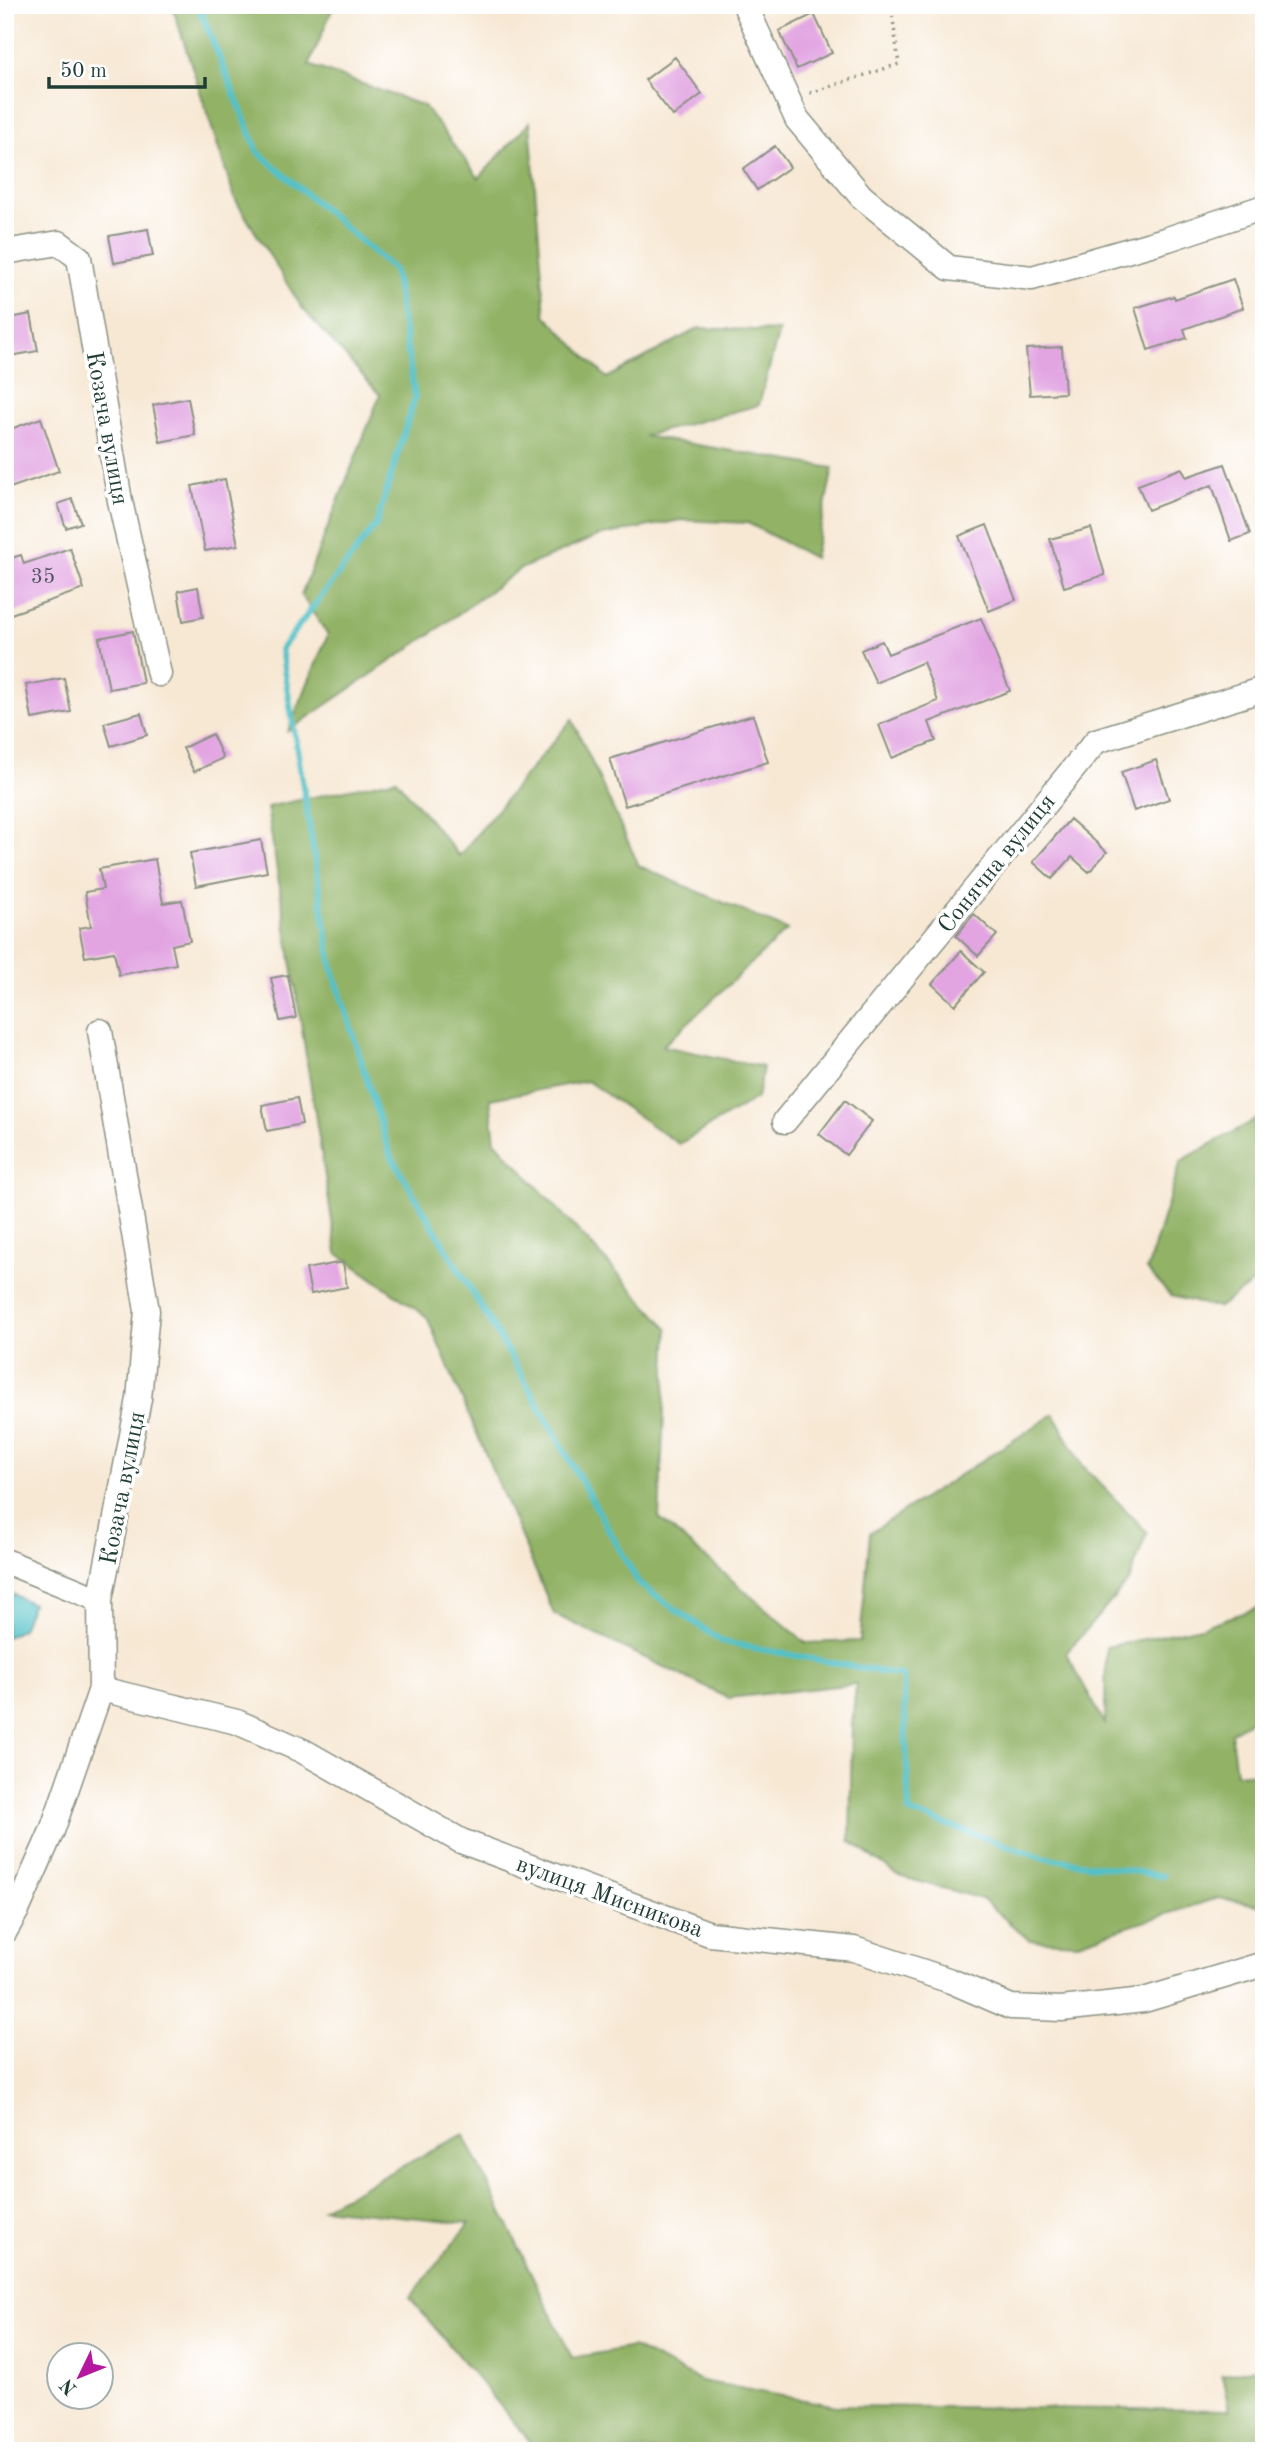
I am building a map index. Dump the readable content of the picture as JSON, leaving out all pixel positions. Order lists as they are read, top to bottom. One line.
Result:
{"streets":{"street":["Козача вулиця","Сонячна вулиця","вулиця Мисникова"]},"crossings":[["Козача вулиця","вулиця Мисникова"]],"house_numbers":["35"],"scale_bar":"50 m","north":"bottom left"}
